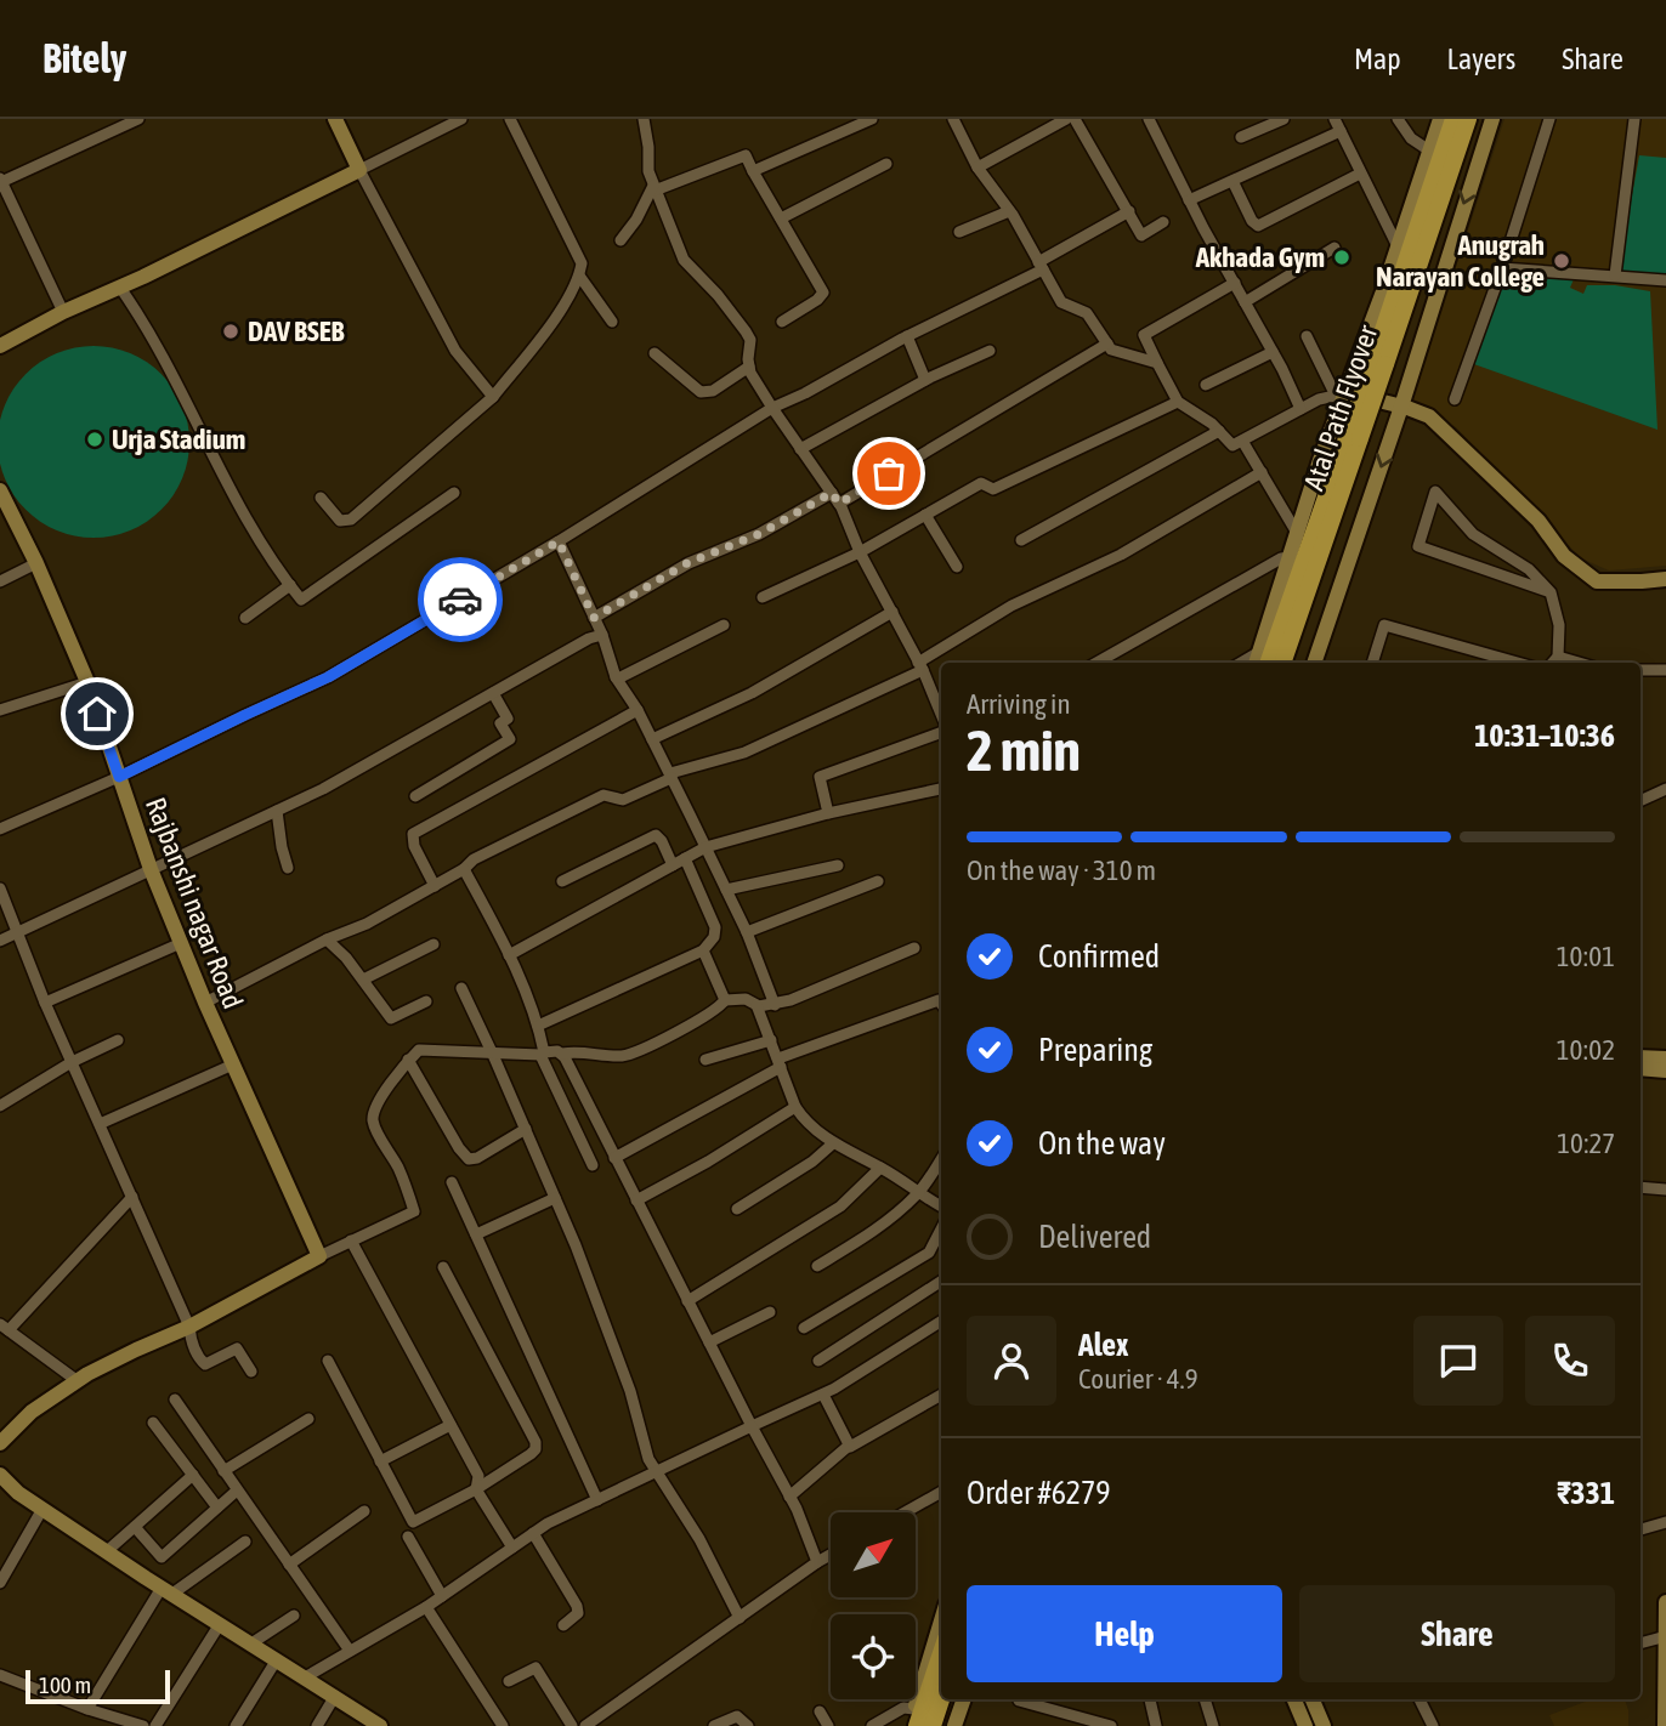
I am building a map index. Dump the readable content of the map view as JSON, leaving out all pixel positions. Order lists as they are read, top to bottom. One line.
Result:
{"streets":{"main road":["Atal Path Flyover"],"street":["Rajbanshi nagar Road"]},"places":["Akhada Gym","Anugrah Narayan College","DAV BSEB","Urja Stadium"],"scale_bar":"100 m","north":"top right","page":{"header":"Bitely","nav":["Map","Layers","Share"],"heading":["2 min","Arriving in","10:31–10:36"],"panel":["Alex","Courier · 4.9","Order #6279","₹331"],"bar":"On the way · 310 m","list":[["Confirmed","10:01"],["Preparing","10:02"],["On the way","10:27"],"Delivered"],"buttons":["Help","Share"],"scale":"100 m"}}
